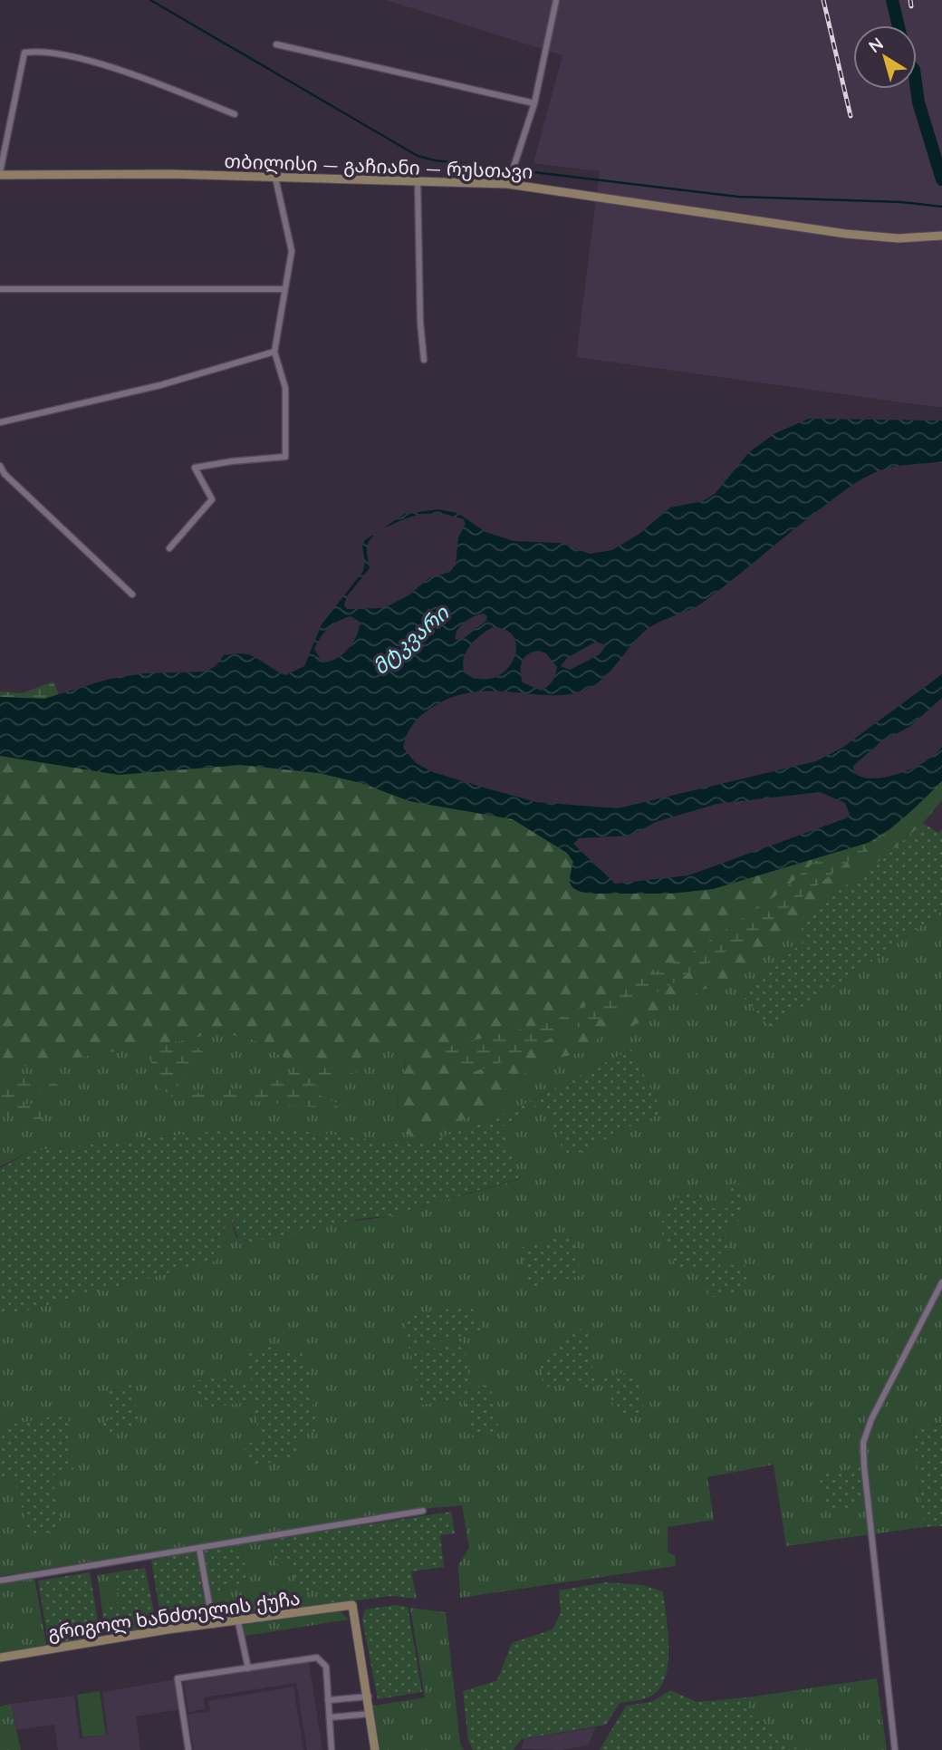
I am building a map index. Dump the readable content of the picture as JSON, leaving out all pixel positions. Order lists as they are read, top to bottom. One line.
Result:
{"streets":{"main road":["თბილისი — გაჩიანი — რუსთავი","გრიგოლ ხანძთელის ქუჩა"]},"water":["მტკვარი"],"north":"top left"}
